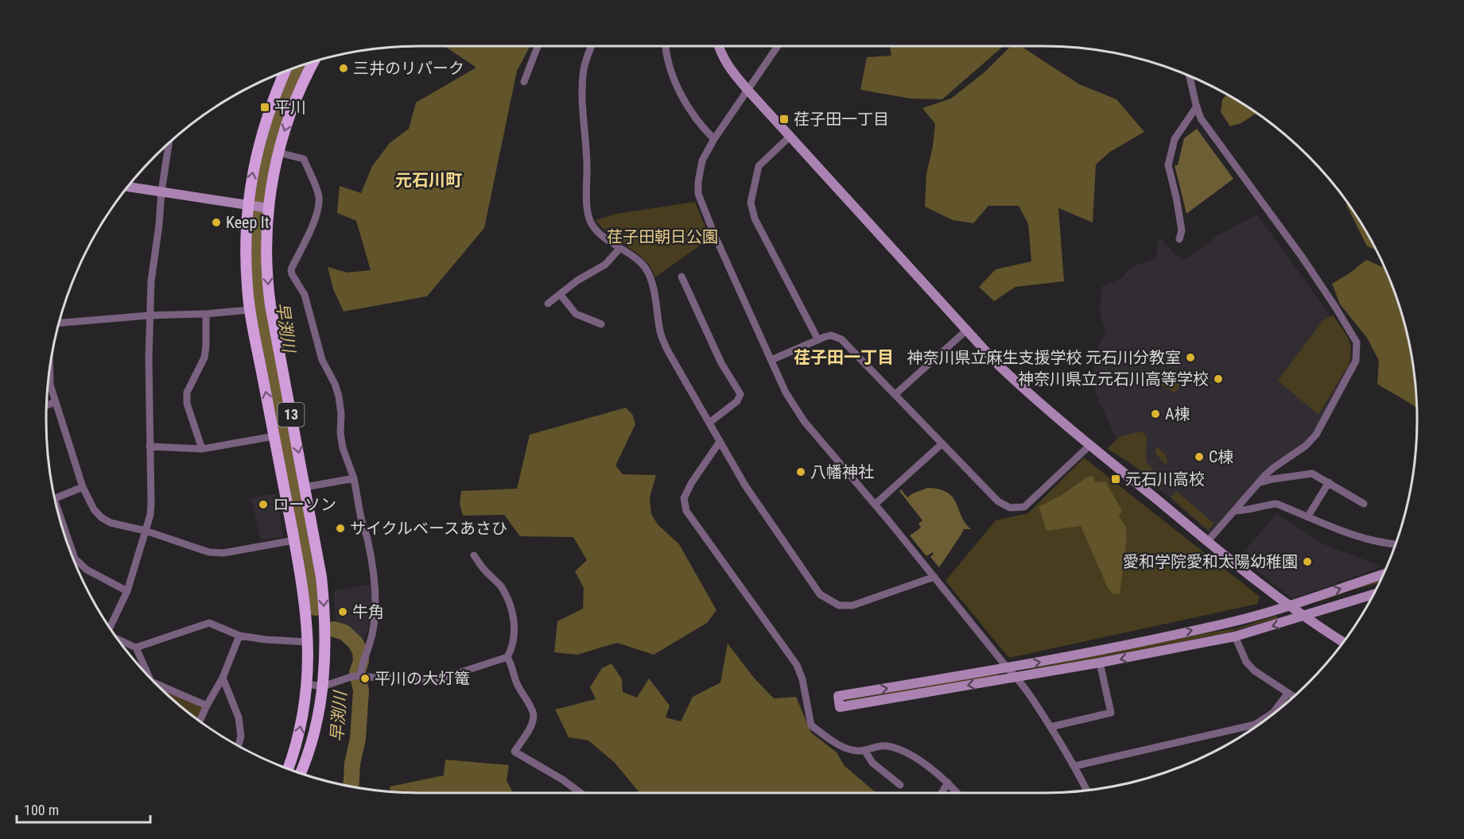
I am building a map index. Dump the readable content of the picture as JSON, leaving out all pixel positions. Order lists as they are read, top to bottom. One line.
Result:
{"streets":{"main road":["13"]},"districts":["元石川町","荏子田一丁目"],"water":["早渕川"],"parks":["荏子田朝日公園"],"places":{"other":["三井のリパーク","Keep It","神奈川県立麻生支援学校 元石川分教室","神奈川県立元石川高等学校","A棟","C棟","八幡神社","ローソン","サイクルベースあさひ","愛和学院愛和太陽幼稚園","牛角","平川の大灯篭"],"transit":["平川","荏子田一丁目","元石川高校"]},"scale_bar":"100 m"}
